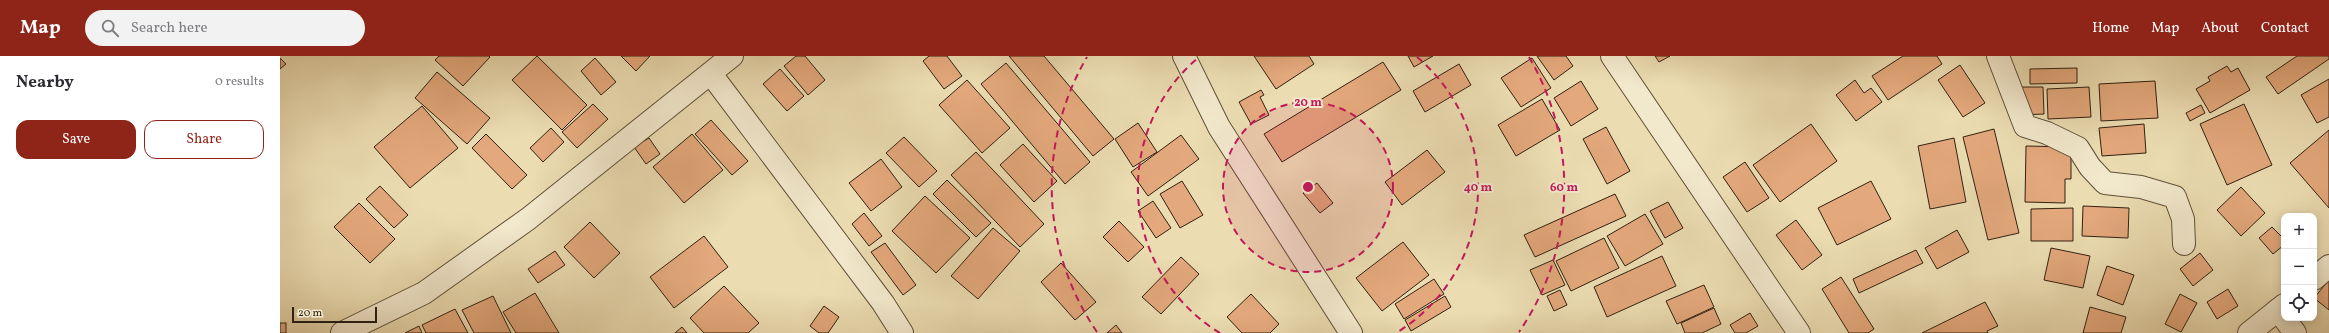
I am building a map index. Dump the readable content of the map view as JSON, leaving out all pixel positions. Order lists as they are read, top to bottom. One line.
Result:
{"scale_bar":"20 m","page":{"header":"Map","search":"Search here","nav":["Home","Map","About","Contact"],"heading":["Nearby","0 results"],"buttons":["Save","Share"],"map_buttons":["+","−"],"scale":"20 m"},"rings":["20 m","40 m","60 m"]}
